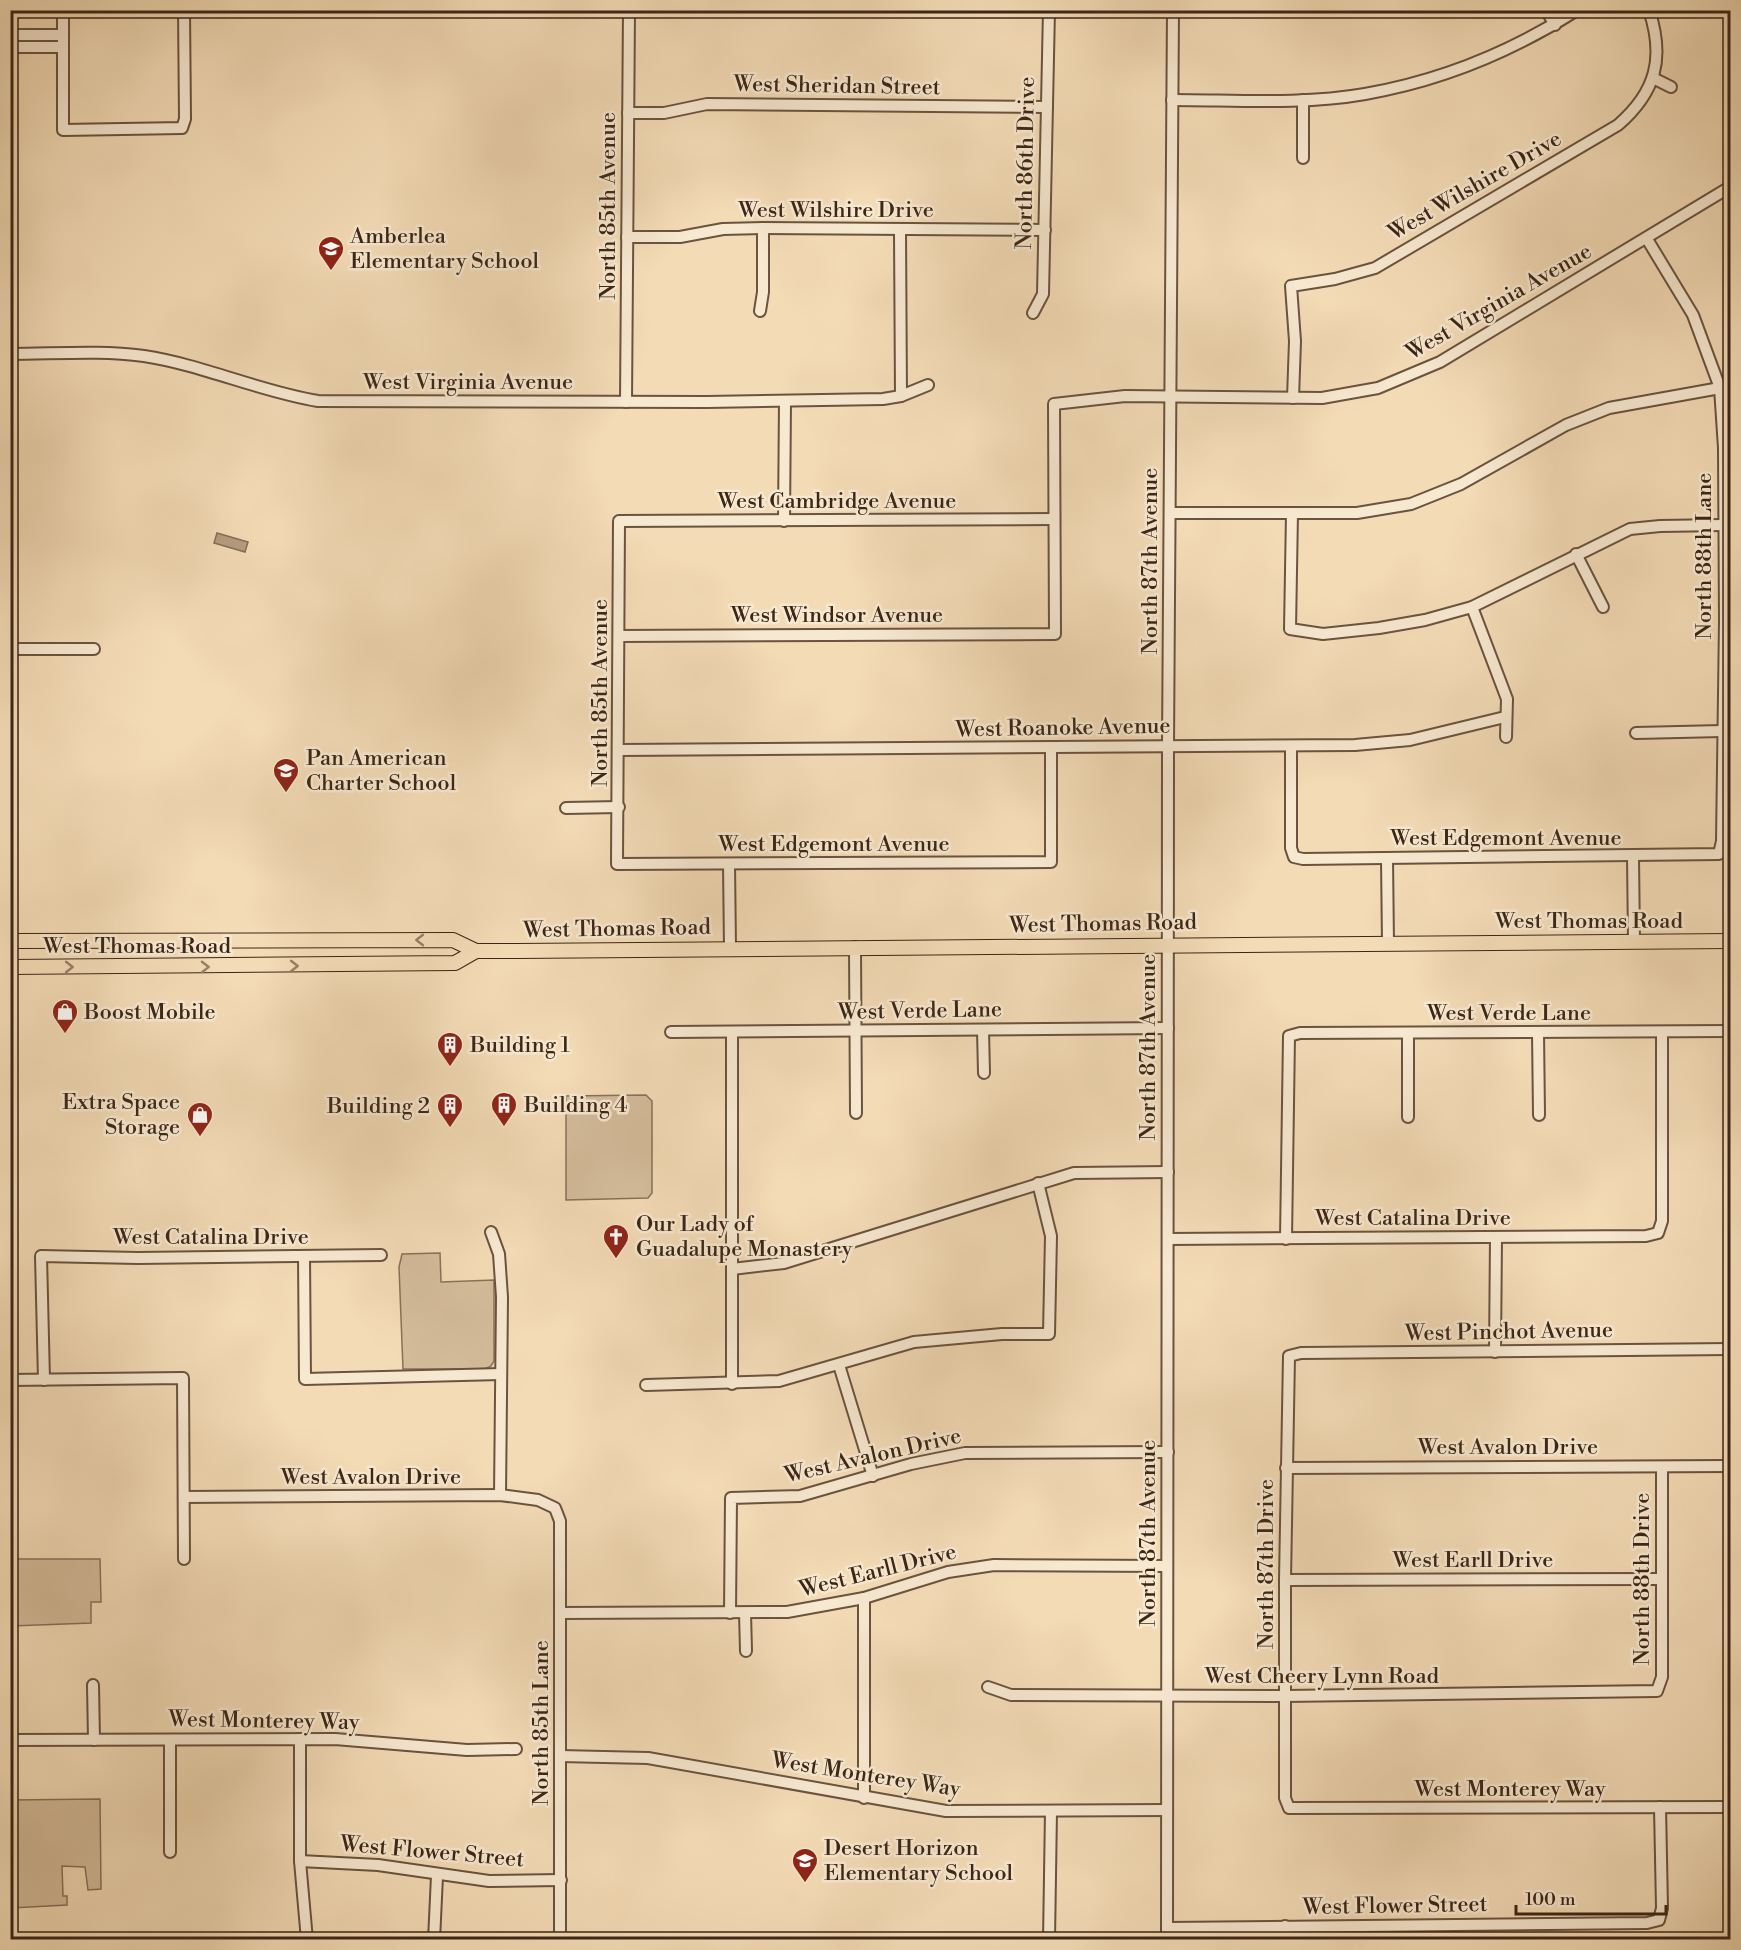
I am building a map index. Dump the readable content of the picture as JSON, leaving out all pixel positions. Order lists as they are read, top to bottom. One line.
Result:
{"streets":{"main road":["West Thomas Road"],"street":["West Sheridan Street","North 86th Drive","West Wilshire Drive","North 85th Avenue","West Virginia Avenue","West Cambridge Avenue","North 88th Lane","North 87th Avenue","West Windsor Avenue","West Roanoke Avenue","West Edgemont Avenue","West Verde Lane","West Catalina Drive","West Pinchot Avenue","West Avalon Drive","West Earll Drive","North 87th Drive","North 88th Drive","West Cheery Lynn Road","West Monterey Way","North 85th Lane","West Flower Street"]},"crossings":[["West Sheridan Street","North 86th Drive"],["West Sheridan Street","North 85th Avenue"],["North 86th Drive","West Wilshire Drive"],["West Wilshire Drive","North 85th Avenue"],["West Wilshire Drive","West Virginia Avenue"],["North 85th Avenue","West Virginia Avenue"],["North 85th Avenue","West Cambridge Avenue"],["North 85th Avenue","West Windsor Avenue"],["North 85th Avenue","West Roanoke Avenue"],["North 85th Avenue","West Edgemont Avenue"],["West Virginia Avenue","West Cambridge Avenue"],["West Virginia Avenue","North 88th Lane"],["West Virginia Avenue","North 87th Avenue"],["West Virginia Avenue","West Windsor Avenue"],["West Cambridge Avenue","West Windsor Avenue"],["North 88th Lane","West Edgemont Avenue"],["North 87th Avenue","West Roanoke Avenue"],["North 87th Avenue","West Thomas Road"],["North 87th Avenue","West Verde Lane"],["North 87th Avenue","West Catalina Drive"],["North 87th Avenue","West Avalon Drive"],["North 87th Avenue","West Earll Drive"],["North 87th Avenue","West Cheery Lynn Road"],["North 87th Avenue","West Monterey Way"],["North 87th Avenue","West Flower Street"],["West Roanoke Avenue","West Edgemont Avenue"],["West Verde Lane","West Catalina Drive"],["West Pinchot Avenue","North 87th Drive"],["West Avalon Drive","West Earll Drive"],["West Avalon Drive","North 87th Drive"],["West Avalon Drive","North 88th Drive"],["West Avalon Drive","North 85th Lane"],["West Earll Drive","North 87th Drive"],["West Earll Drive","North 88th Drive"],["West Earll Drive","North 85th Lane"],["North 87th Drive","West Cheery Lynn Road"],["North 87th Drive","West Monterey Way"],["North 88th Drive","West Cheery Lynn Road"],["West Monterey Way","North 85th Lane"],["West Monterey Way","West Flower Street"],["North 85th Lane","West Flower Street"]],"places":{"school or university":["Amberlea Elementary School","Pan American Charter School","Desert Horizon Elementary School"],"shop":["Boost Mobile","Extra Space Storage"],"building":["Building 1","Building 4","Building 2"],"church":["Our Lady of Guadalupe Monastery"]},"scale_bar":"100 m"}
